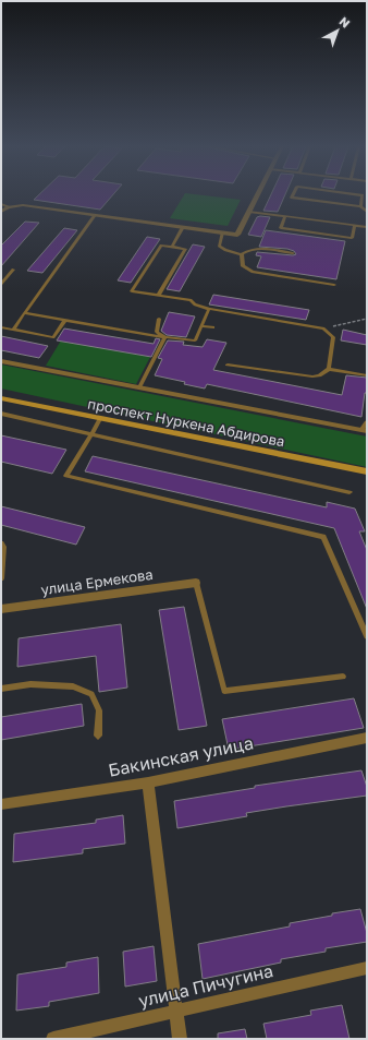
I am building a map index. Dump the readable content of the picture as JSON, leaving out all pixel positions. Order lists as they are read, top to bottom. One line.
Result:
{"streets":{"main road":["проспект Нуркена Абдирова"],"street":["улица Ермекова","Бакинская улица","улица Пичугина"]},"north":"top right"}
